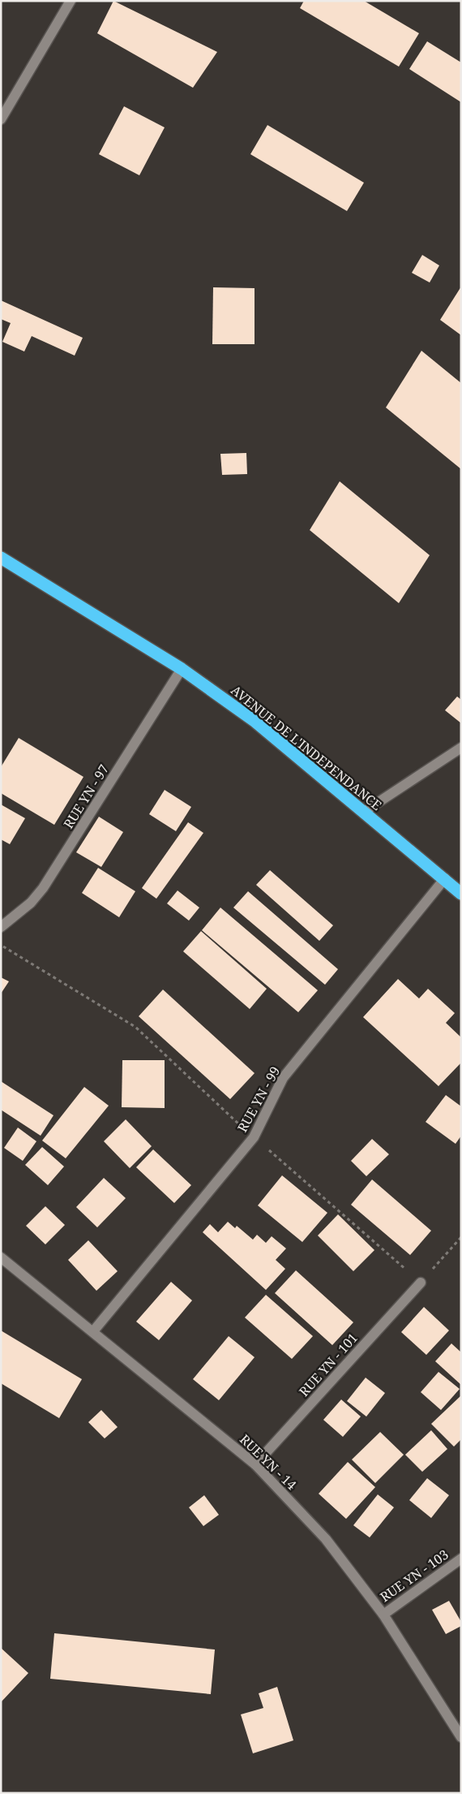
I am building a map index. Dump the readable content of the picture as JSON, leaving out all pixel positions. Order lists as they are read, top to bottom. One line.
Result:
{"streets":{"highway":["AVENUE DE L'INDEPENDANCE"],"street":["RUE YN - 97","RUE YN - 99","RUE YN - 101","RUE YN - 14","RUE YN - 103"]},"crossings":[["AVENUE DE L'INDEPENDANCE","RUE YN - 97"],["AVENUE DE L'INDEPENDANCE","RUE YN - 99"],["RUE YN - 99","RUE YN - 14"],["RUE YN - 101","RUE YN - 14"],["RUE YN - 14","RUE YN - 103"]]}
